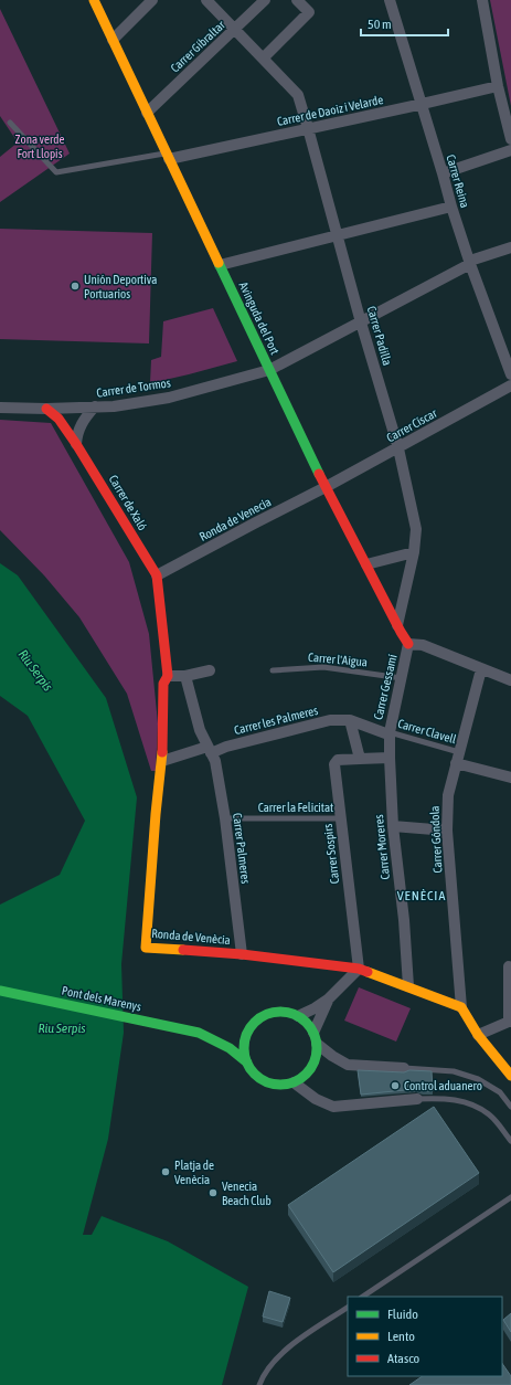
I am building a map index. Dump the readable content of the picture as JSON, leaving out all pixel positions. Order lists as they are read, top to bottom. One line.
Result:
{"streets":{"main road":["Avinguda del Port","Carrer de Xaló","Ronda de Venècia","Pont dels Marenys"],"street":["Carrer Gibraltar","Carrer de Daoiz i Velarde","Carrer Reina","Carrer Padilla","Carrer de Tormos","Carrer Císcar","Ronda de Venecia","Carrer Gessamí","Carrer les Palmeres","Carrer Góndola","Carrer Moreres","Carrer Palmeres","Carrer Sospirs"],"lane":["Carrer l'Aigua","Carrer Clavell","Carrer la Felicitat"]},"crossings":[["Carrer Gibraltar","Avinguda del Port"],["Carrer Gibraltar","Carrer Padilla"],["Carrer de Daoiz i Velarde","Carrer Reina"],["Carrer de Daoiz i Velarde","Avinguda del Port"],["Carrer de Daoiz i Velarde","Carrer Padilla"],["Carrer Reina","Carrer de Tormos"],["Avinguda del Port","Carrer Padilla"],["Avinguda del Port","Carrer de Tormos"],["Avinguda del Port","Carrer Císcar"],["Avinguda del Port","Ronda de Venecia"],["Avinguda del Port","Carrer Gessamí"],["Carrer Padilla","Carrer de Tormos"],["Carrer Padilla","Carrer Císcar"],["Carrer de Tormos","Carrer de Xaló"],["Carrer Císcar","Ronda de Venecia"],["Carrer de Xaló","Ronda de Venecia"],["Carrer de Xaló","Ronda de Venècia"],["Ronda de Venecia","Ronda de Venècia"],["Carrer l'Aigua","Carrer Gessamí"],["Carrer Gessamí","Carrer Clavell"],["Carrer Gessamí","Carrer Moreres"],["Carrer les Palmeres","Carrer Palmeres"],["Carrer les Palmeres","Ronda de Venècia"],["Carrer Clavell","Carrer Góndola"],["Carrer la Felicitat","Carrer Palmeres"],["Carrer la Felicitat","Carrer Sospirs"],["Carrer Góndola","Ronda de Venècia"],["Carrer Moreres","Ronda de Venècia"],["Carrer Palmeres","Ronda de Venècia"],["Carrer Sospirs","Ronda de Venècia"]],"districts":["VENÈCIA"],"water":["Riu Serpis"],"parks":["Zona verde Fort Llopis"],"places":["Unión Deportiva Portuarios","Control aduanero","Platja de Venècia","Venecia Beach Club"],"legend":["Fluido","Lento","Atasco"],"scale_bar":"50 m"}
